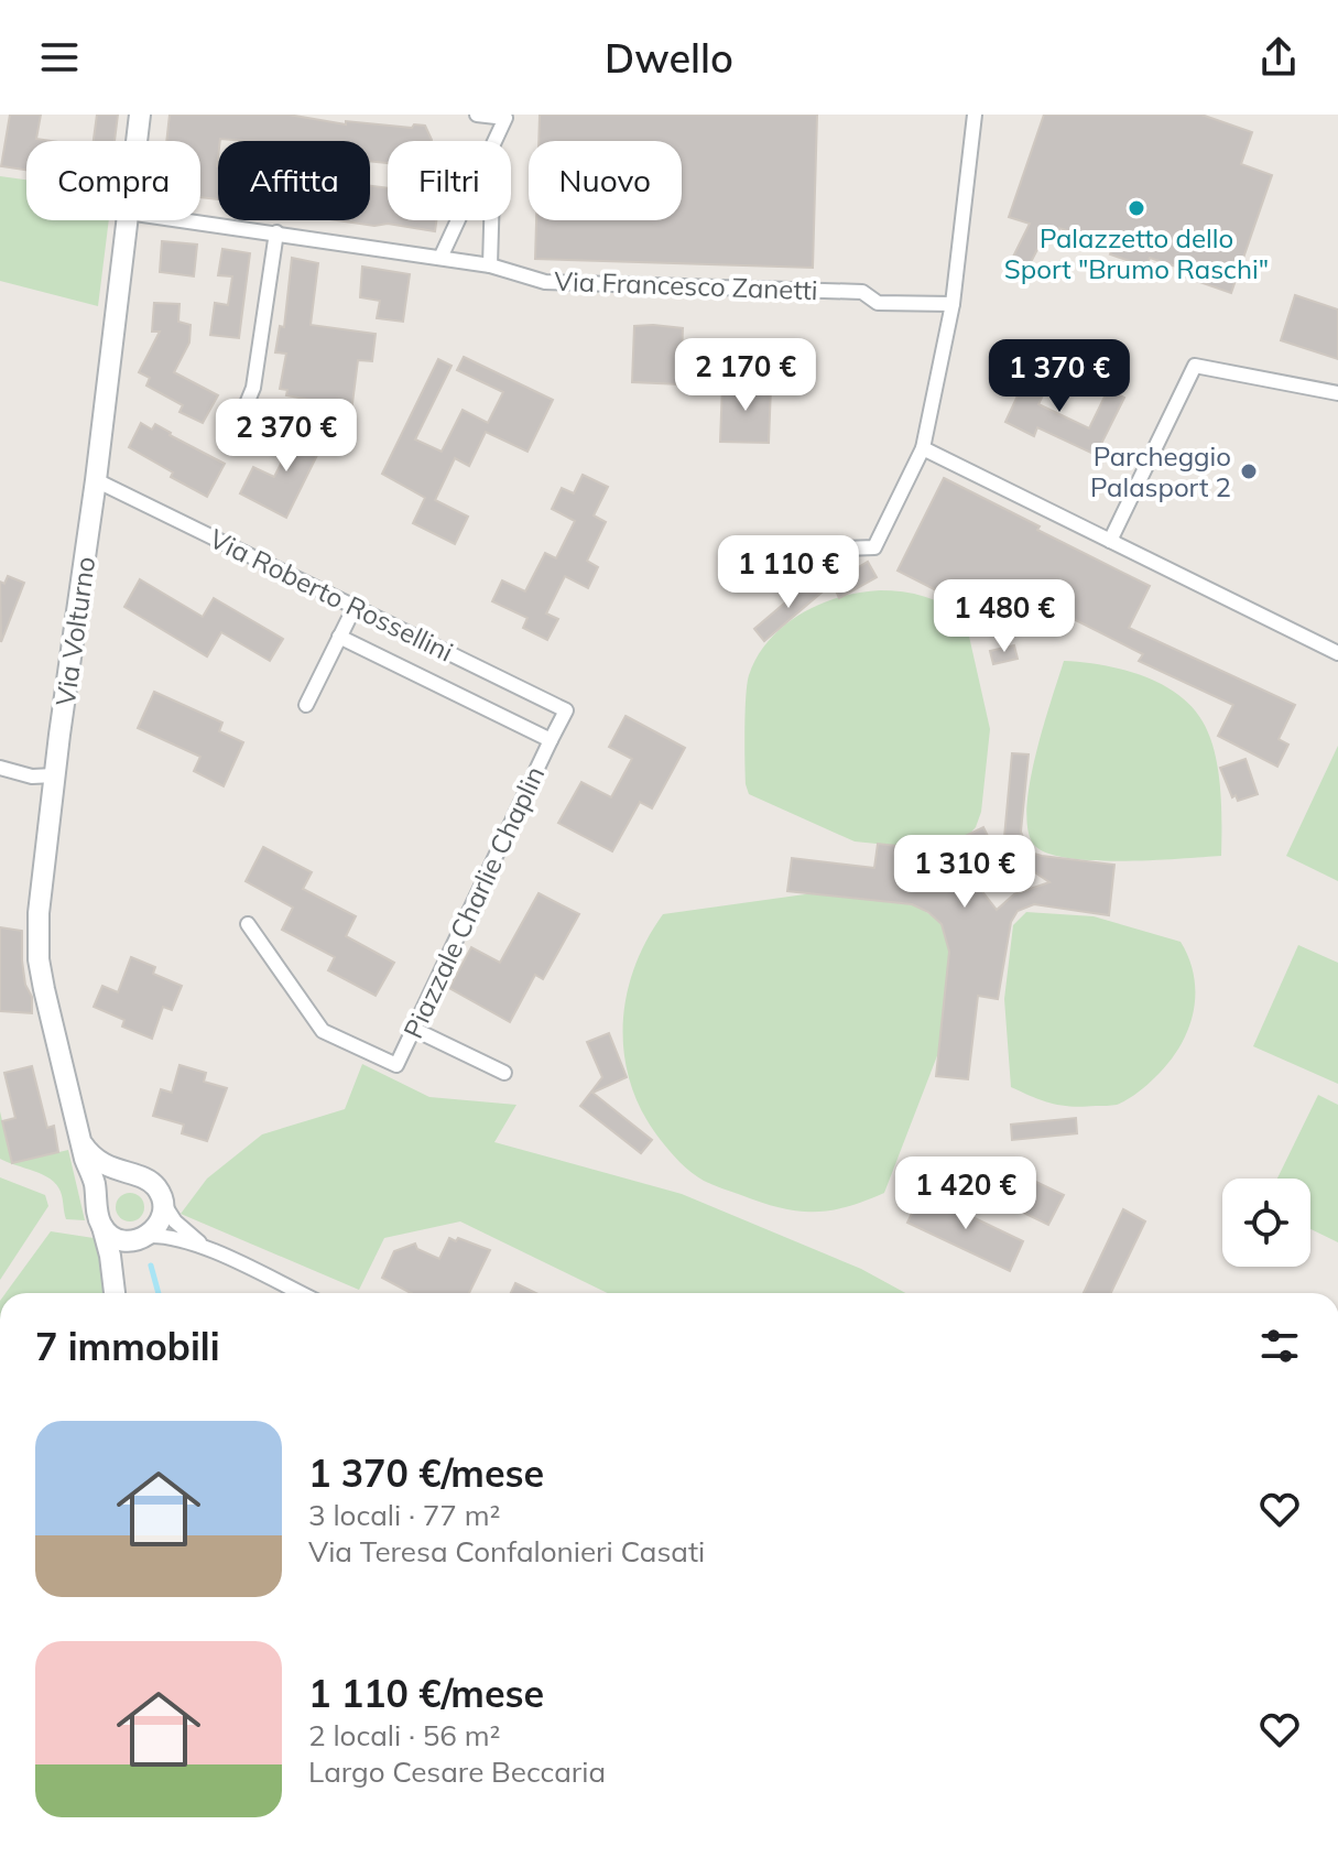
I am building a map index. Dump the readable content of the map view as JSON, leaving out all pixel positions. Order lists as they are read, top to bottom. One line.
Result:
{"streets":{"street":["Via Francesco Zanetti","Via Roberto Rossellini","Via Volturno","Piazzale Charlie Chaplin"]},"crossings":[["Via Roberto Rossellini","Via Volturno"],["Via Roberto Rossellini","Piazzale Charlie Chaplin"]],"places":["Palazzetto dello Sport \"Brumo Raschi\"","Parcheggio Palasport 2"],"page":{"header":"Dwello","chip":["Compra","Affitta","Filtri","Nuovo"],"price":["2 170 €","1 370 €","2 370 €","1 110 €","1 480 €","1 310 €","1 420 €"],"heading":"7 immobili","list":[{"name":"1 370 €/mese","note":"3 locali · 77 m² · Via Teresa Confalonieri Casati"},{"name":"1 110 €/mese","note":"2 locali · 56 m² · Largo Cesare Beccaria"}]}}
